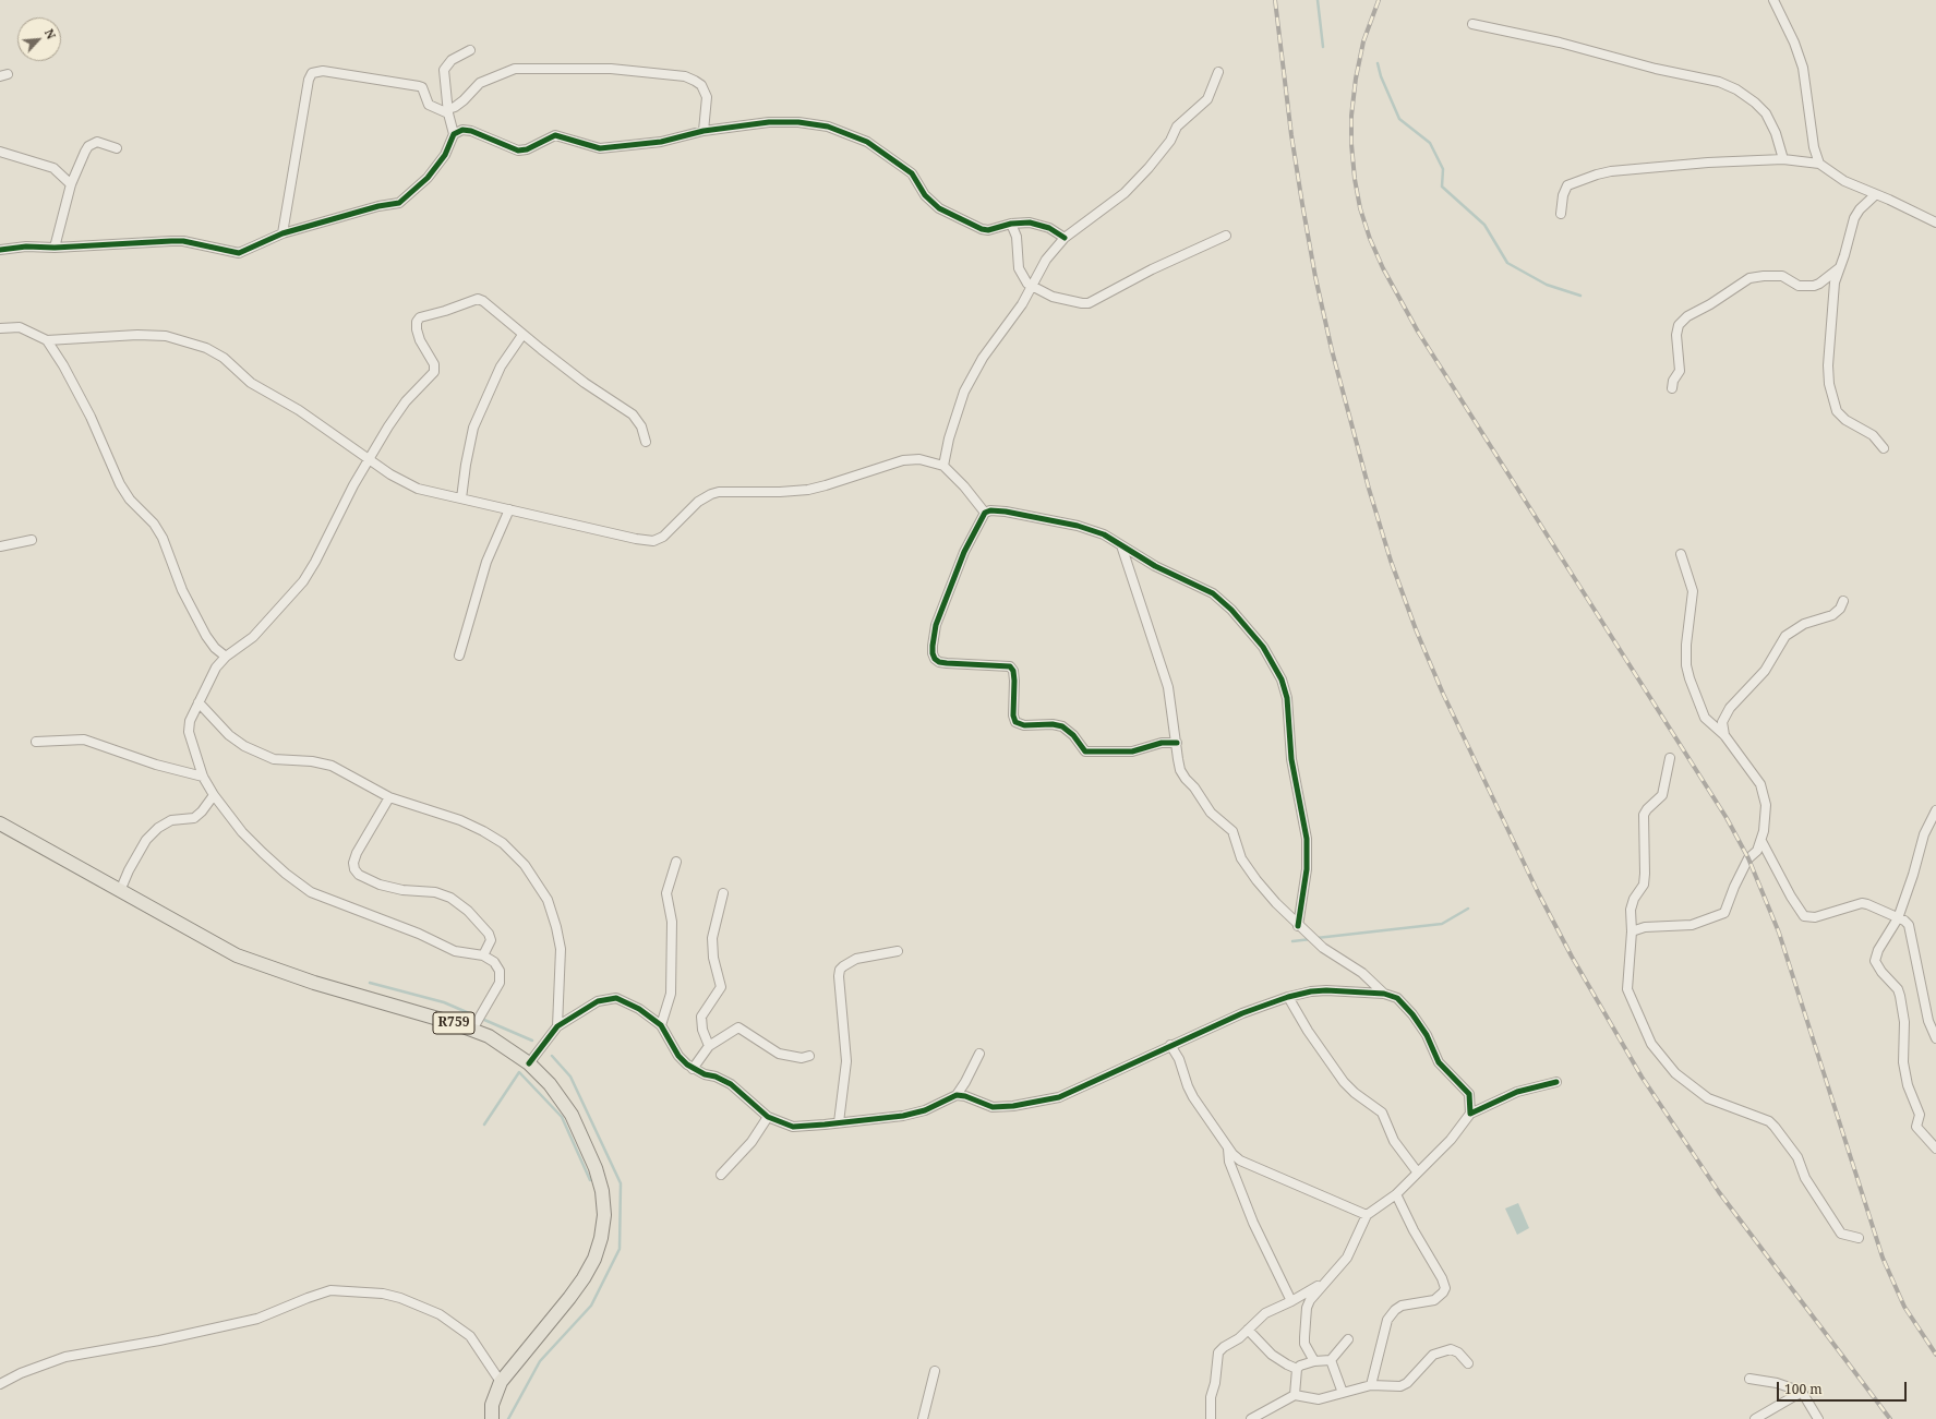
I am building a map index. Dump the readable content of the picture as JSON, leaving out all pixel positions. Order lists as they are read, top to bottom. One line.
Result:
{"streets":{"main road":["R759"]},"scale_bar":"100 m","north":"top right"}
